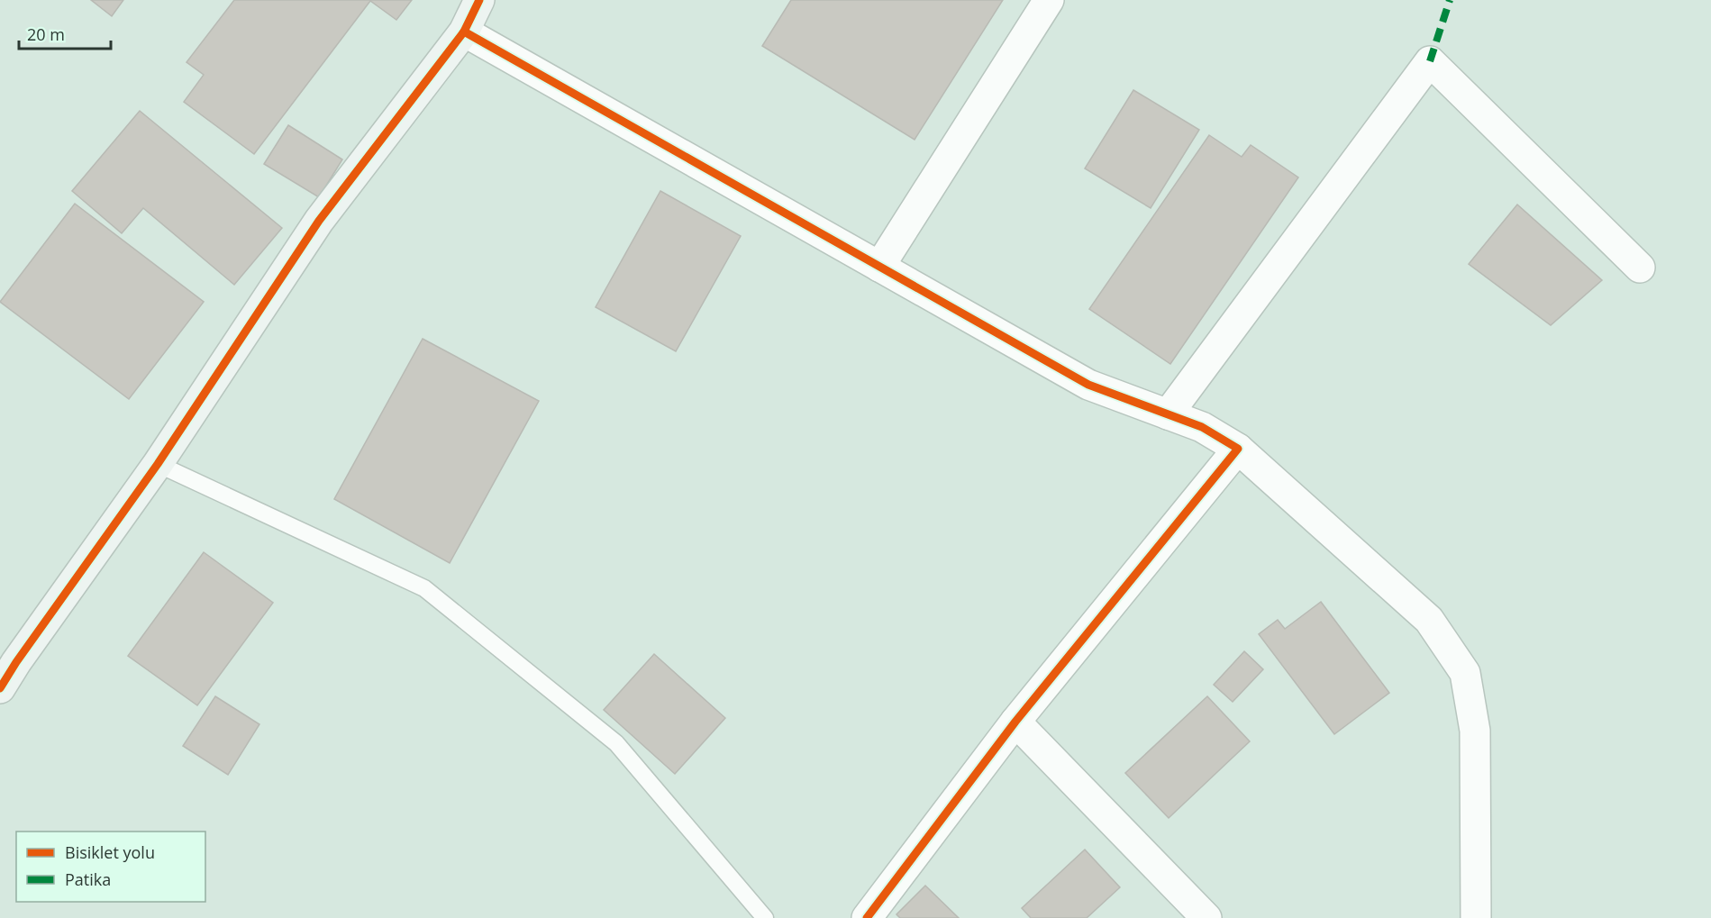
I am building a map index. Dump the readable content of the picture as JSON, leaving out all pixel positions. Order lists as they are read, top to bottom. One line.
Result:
{"legend":["Bisiklet yolu","Patika"],"scale_bar":"20 m"}
